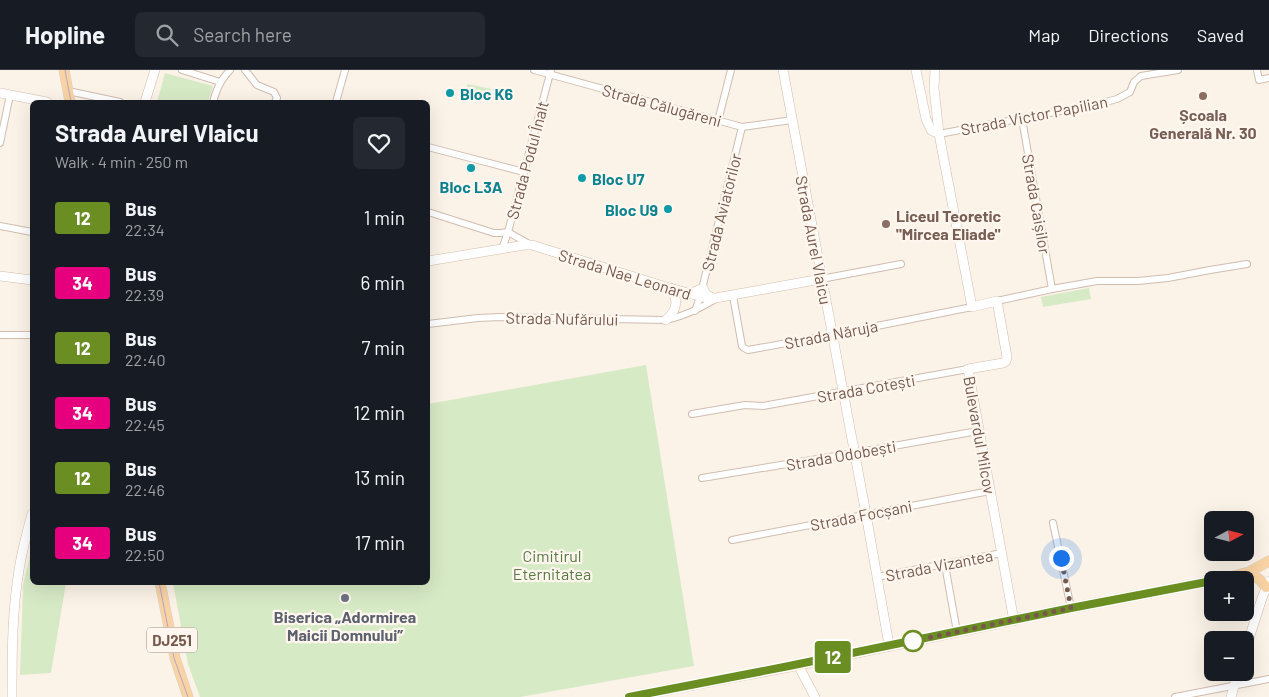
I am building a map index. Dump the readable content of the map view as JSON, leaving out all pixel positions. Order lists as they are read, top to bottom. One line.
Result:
{"streets":{"main road":["DJ251"],"street":["Strada Călugăreni","Strada Victor Papilian","Strada Podul Înalt","Strada Caișilor","Strada Aviatorilor","Strada Aurel Vlaicu","Strada Nae Leonard","Strada Nufărului","Strada Năruja","Strada Cotești","Bulevardul Milcov","Strada Odobești","Strada Focșani","Strada Vizantea"]},"crossings":[["Strada Călugăreni","Strada Podul Înalt"],["Strada Călugăreni","Strada Aviatorilor"],["Strada Călugăreni","Strada Aurel Vlaicu"],["Strada Victor Papilian","Strada Caișilor"],["Strada Podul Înalt","Strada Nae Leonard"],["Strada Aviatorilor","Strada Nae Leonard"],["Strada Aurel Vlaicu","Strada Nae Leonard"],["Strada Aurel Vlaicu","Strada Năruja"],["Strada Aurel Vlaicu","Strada Cotești"],["Strada Aurel Vlaicu","Strada Odobești"],["Strada Aurel Vlaicu","Strada Focșani"],["Strada Aurel Vlaicu","Strada Vizantea"],["Strada Nae Leonard","Strada Nufărului"],["Strada Nae Leonard","Strada Năruja"],["Strada Cotești","Bulevardul Milcov"],["Bulevardul Milcov","Strada Odobești"],["Bulevardul Milcov","Strada Focșani"],["Bulevardul Milcov","Strada Vizantea"]],"parks":["Cimitirul Eternitatea"],"places":["Bloc K6","Școala Generală Nr. 30","Bloc L3A","Bloc U7","Bloc U9","Liceul Teoretic \"Mircea Eliade\"","Biserica „Adormirea Maicii Domnului”"],"lines":["bus line 12"],"north":"right","page":{"header":"Hopline","search":"Search here","nav":["Map","Directions","Saved"],"on_map":"12","heading":["Strada Aurel Vlaicu","Walk · 4 min · 250 m"],"list":[{"mark":"12","name":"Bus","note":"22:34","value":"1 min"},{"mark":"34","name":"Bus","note":"22:39","value":"6 min"},{"mark":"12","name":"Bus","note":"22:40","value":"7 min"},{"mark":"34","name":"Bus","note":"22:45","value":"12 min"},{"mark":"12","name":"Bus","note":"22:46","value":"13 min"},{"mark":"34","name":"Bus","note":"22:50","value":"17 min"}],"map_buttons":["+","−"]}}
